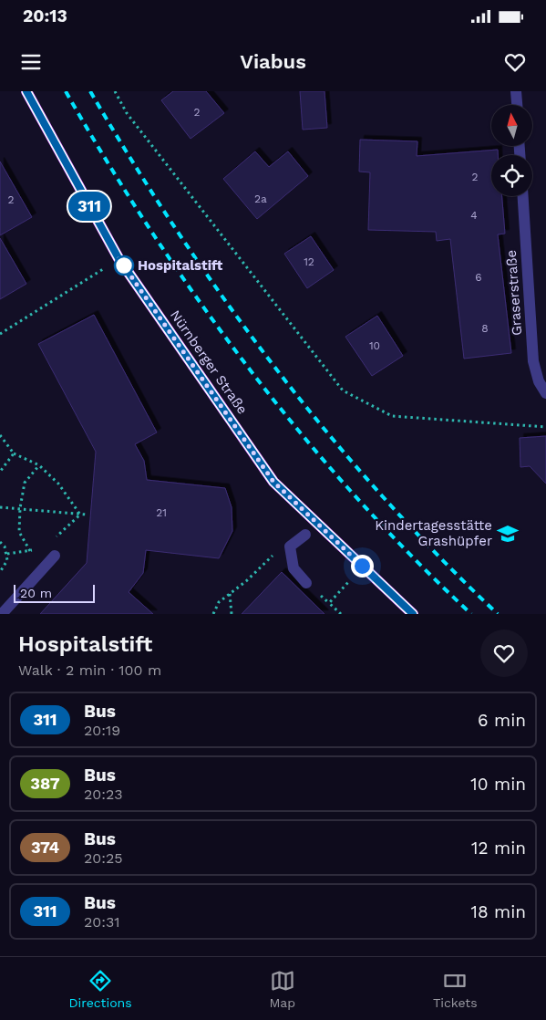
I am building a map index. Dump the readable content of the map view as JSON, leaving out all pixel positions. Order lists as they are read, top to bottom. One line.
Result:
{"streets":{"main road":["Nürnberger Straße"],"street":["Graserstraße"]},"places":{"other":["Hospitalstift"],"school or university":["Kindertagesstätte Grashüpfer"]},"lines":["bus line 311"],"house_numbers":["2","2","2a","2","4","12","6","8","10","21"],"scale_bar":"20 m","north":"top","page":{"status":"20:13","header":"Viabus","on_map":"311","scale":"20 m","heading":["Hospitalstift","Walk · 2 min · 100 m"],"list":[{"mark":"311","name":"Bus","note":"20:19","value":"6 min"},{"mark":"387","name":"Bus","note":"20:23","value":"10 min"},{"mark":"374","name":"Bus","note":"20:25","value":"12 min"},{"mark":"311","name":"Bus","note":"20:31","value":"18 min"}],"tabs":["Directions","Map","Tickets"]}}
